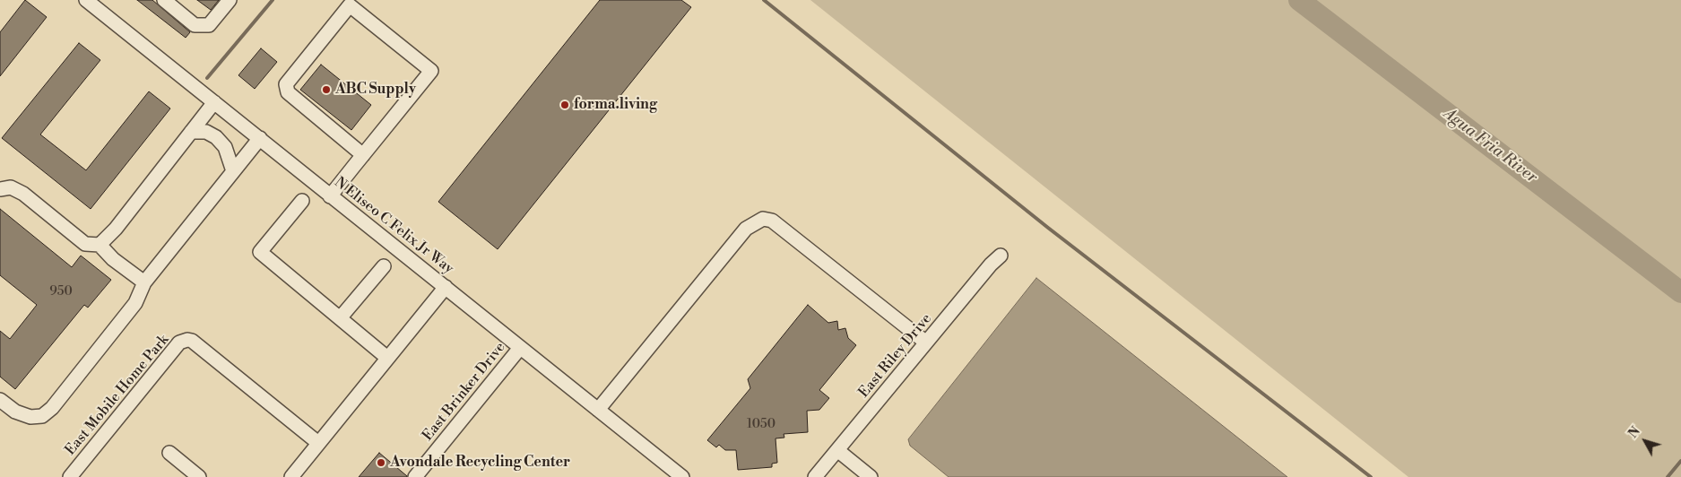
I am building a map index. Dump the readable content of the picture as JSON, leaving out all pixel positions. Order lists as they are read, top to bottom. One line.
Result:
{"streets":{"street":["N Eliseo C Felix Jr Way","East Riley Drive","East Brinker Drive","East Mobile Home Park"]},"crossings":[["N Eliseo C Felix Jr Way","East Brinker Drive"]],"water":["Agua Fria River"],"places":["ABC Supply","forma.living","Avondale Recycling Center"],"house_numbers":["950","1050"],"north":"top left"}
